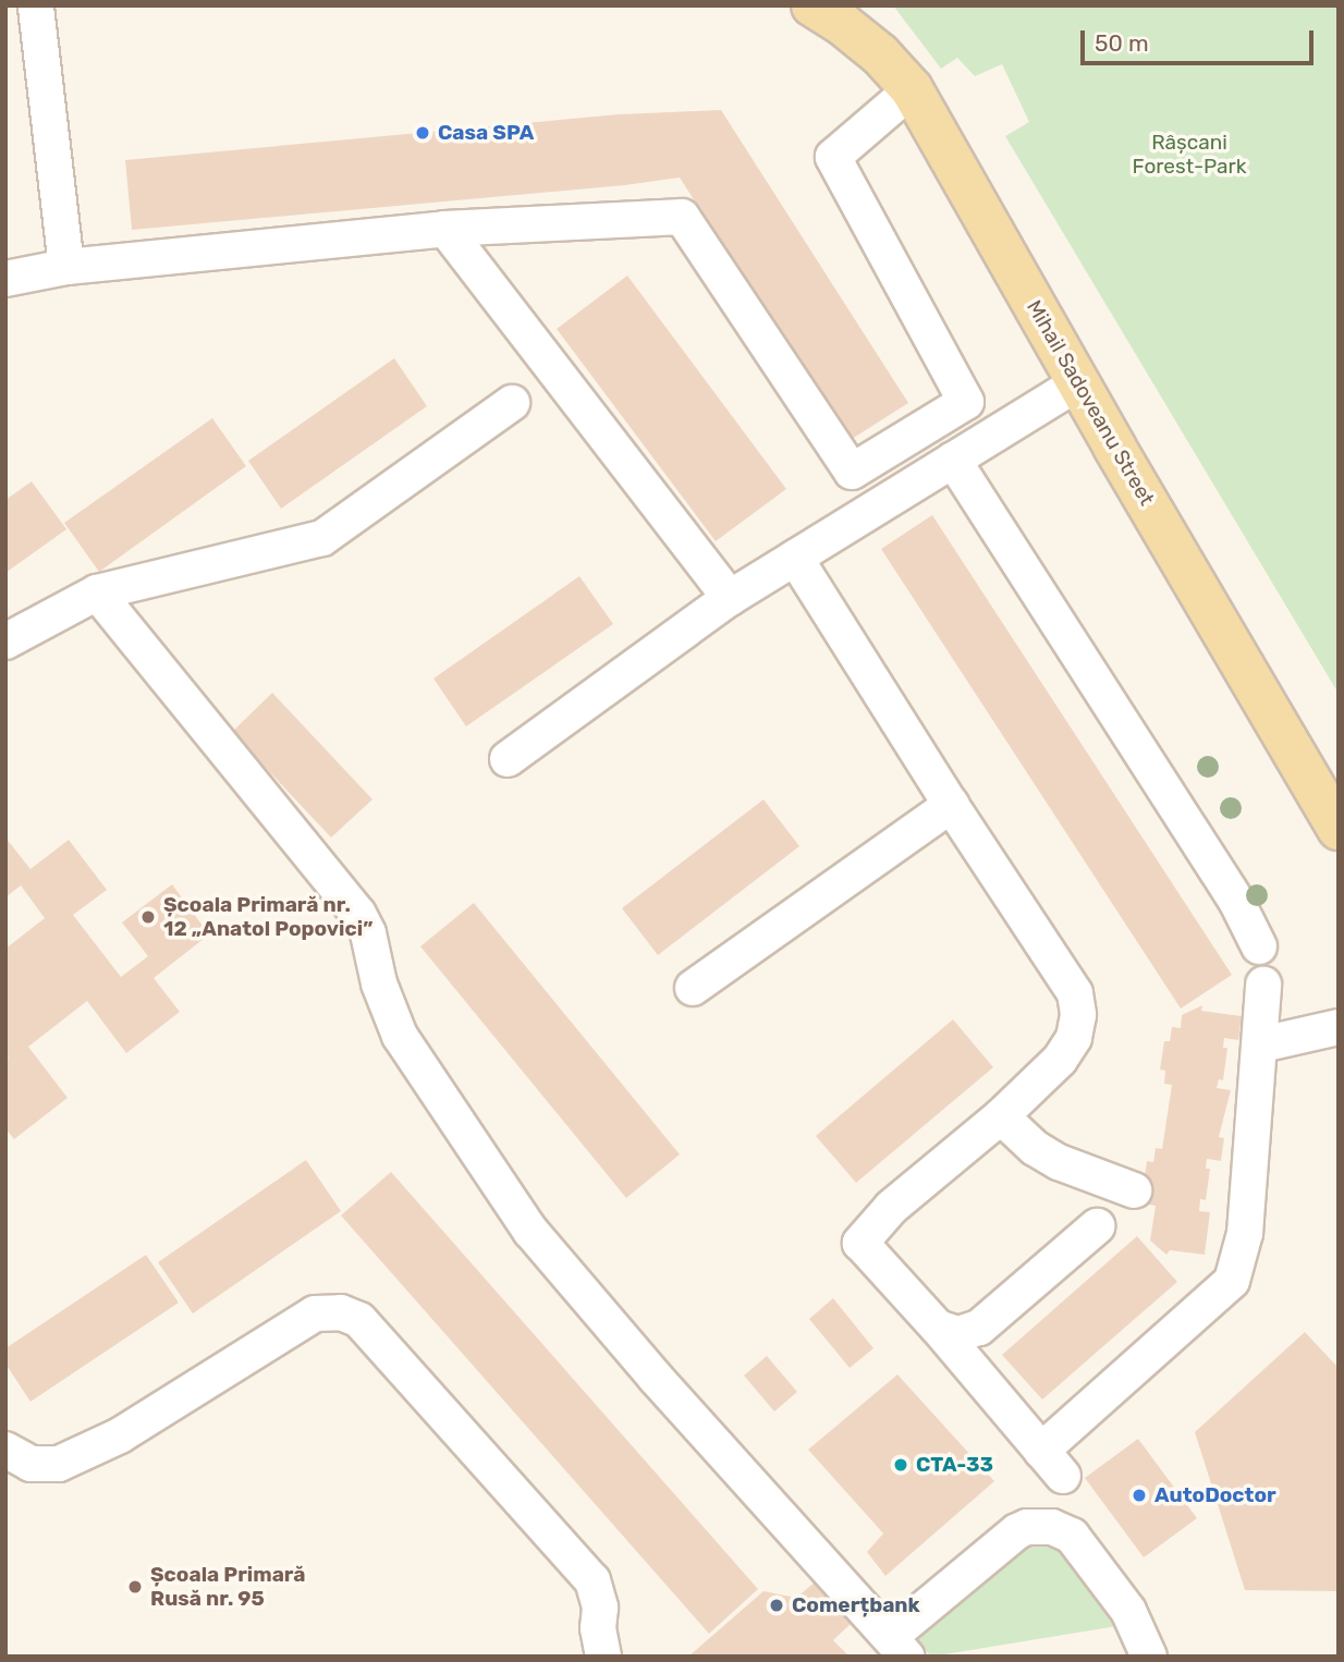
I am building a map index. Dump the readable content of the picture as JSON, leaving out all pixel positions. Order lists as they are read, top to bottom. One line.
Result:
{"streets":{"main road":["Mihail Sadoveanu Street"]},"parks":["Râșcani Forest-Park"],"places":["Casa SPA","Școala Primară nr. 12 „Anatol Popovici”","CTA-33","AutoDoctor","Școala Primară Rusă nr. 95","Comerțbank"],"scale_bar":"50 m"}
